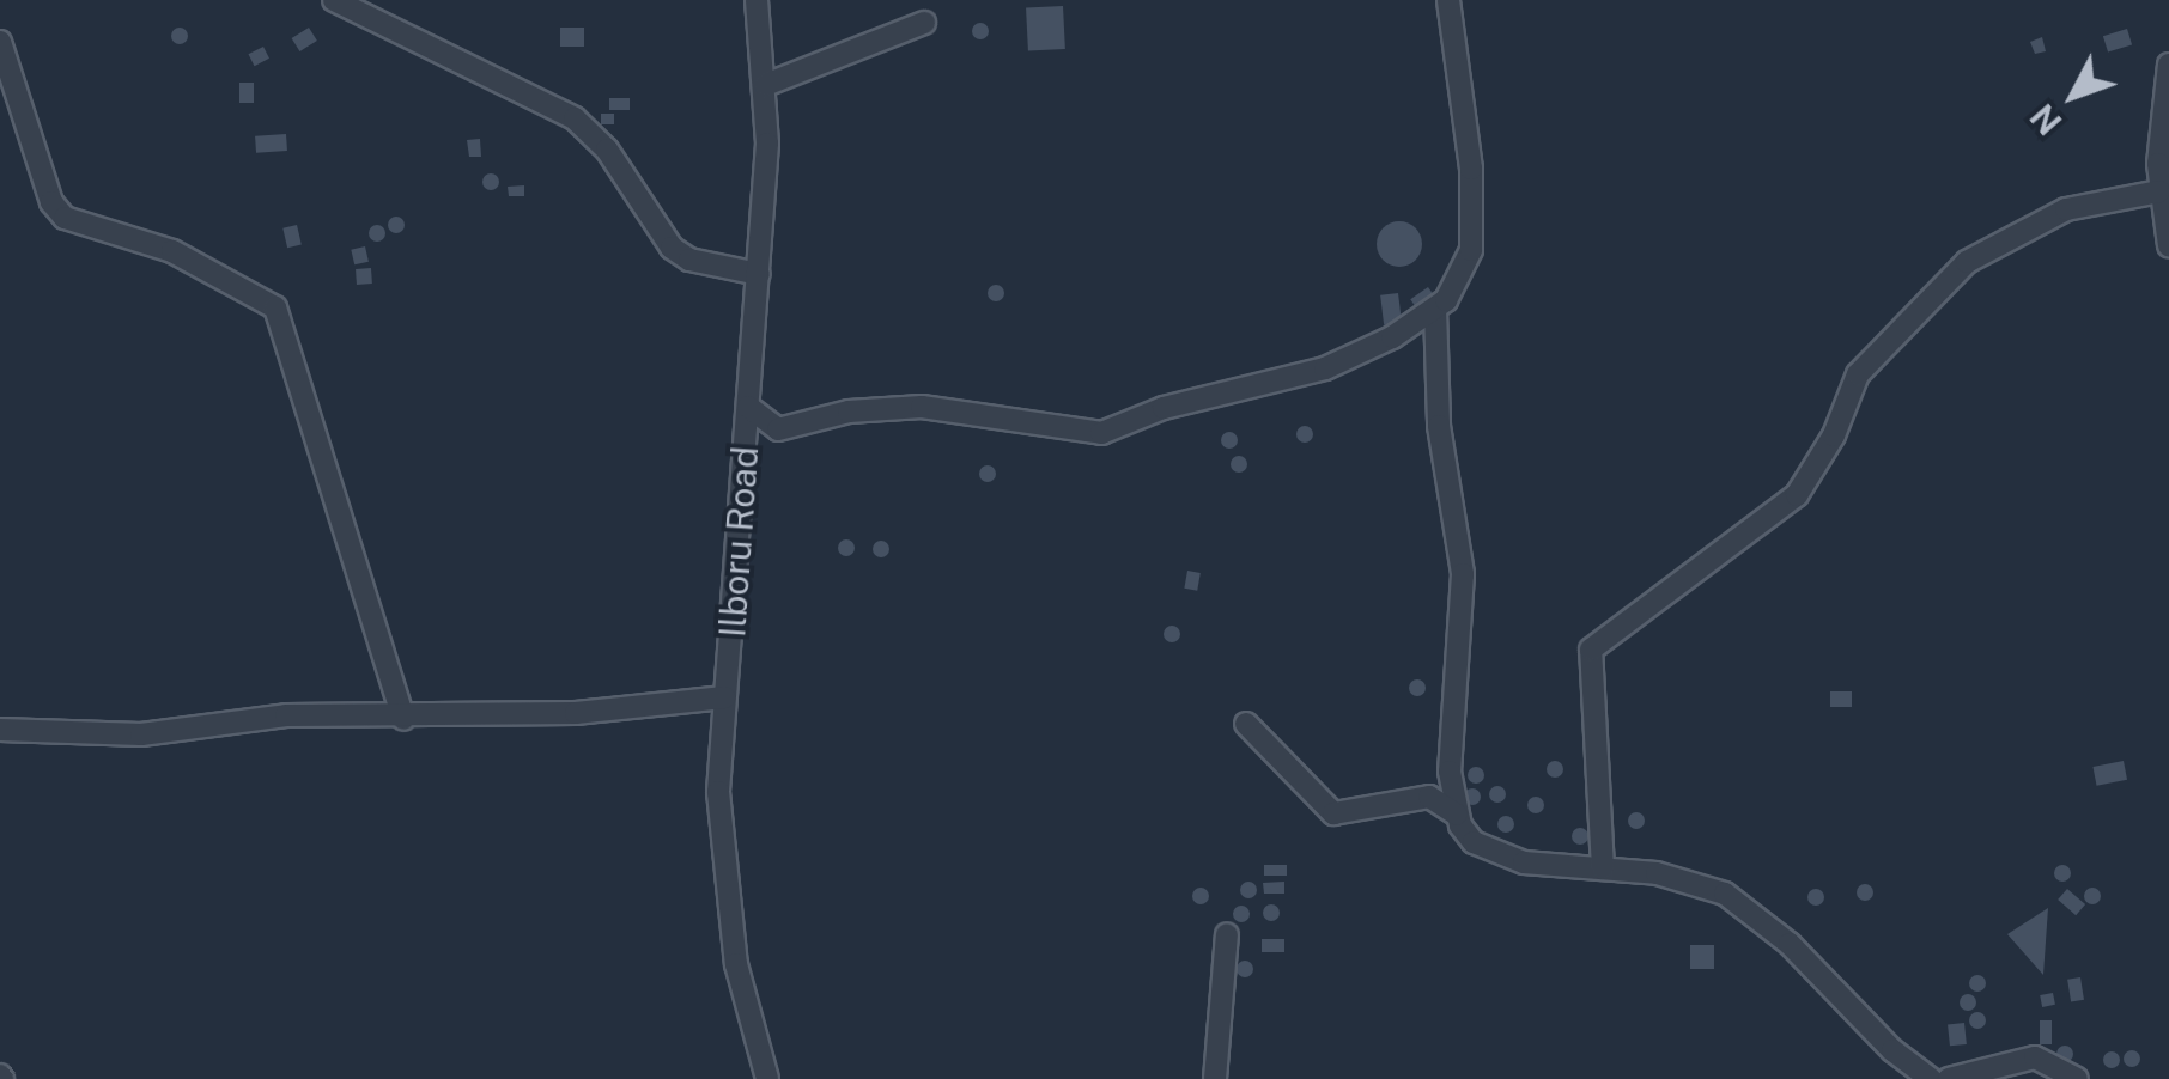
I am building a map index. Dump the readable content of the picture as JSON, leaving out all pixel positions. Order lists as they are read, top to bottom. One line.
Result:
{"streets":{"street":["Ilboru Road"]},"north":"bottom left"}
